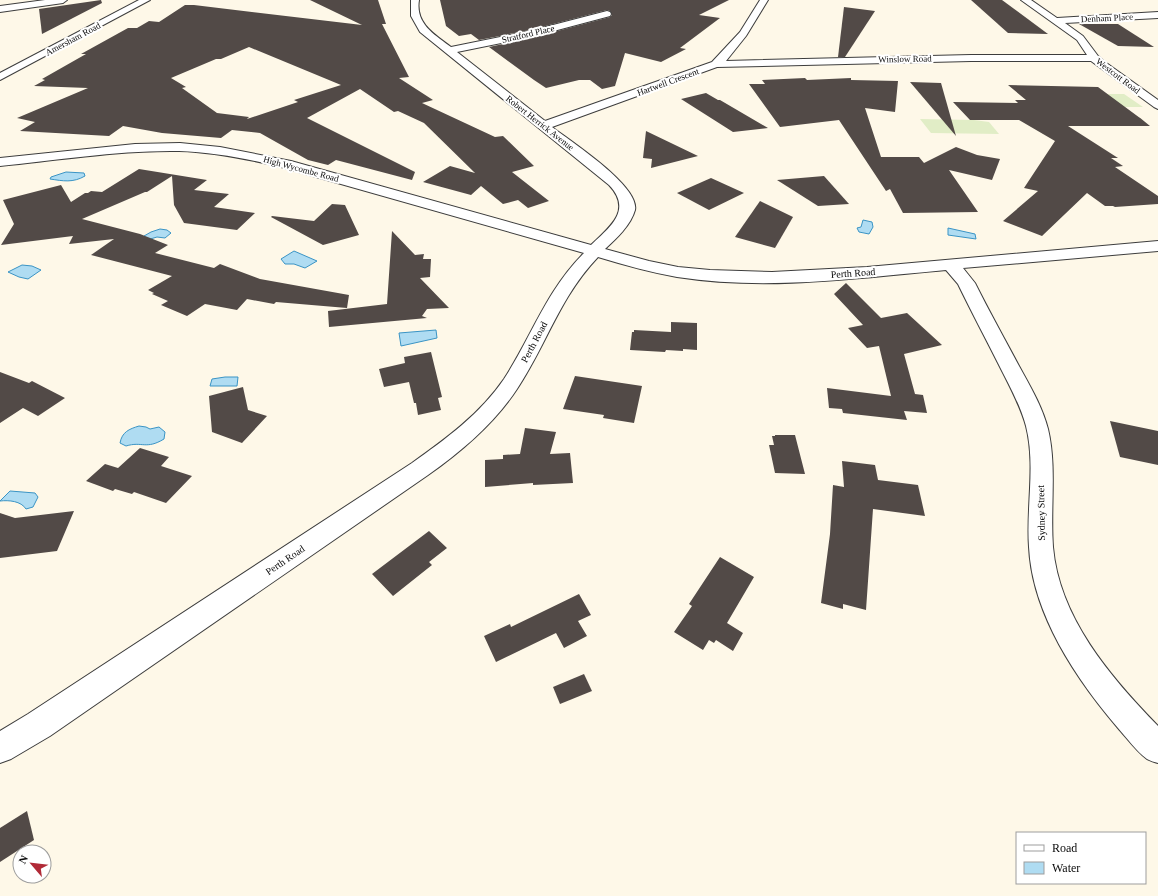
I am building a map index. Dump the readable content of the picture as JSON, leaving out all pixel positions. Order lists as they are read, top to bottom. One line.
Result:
{"streets":{"street":["Denham Place","Stratford Place","Amersham Road","Winslow Road","Westcott Road","Hartwell Crescent","Robert Herrick Avenue","High Wycombe Road","Perth Road","Sydney Street"]},"crossings":[["Denham Place","Westcott Road"],["Stratford Place","Robert Herrick Avenue"],["Winslow Road","Westcott Road"],["Winslow Road","Hartwell Crescent"],["Hartwell Crescent","Robert Herrick Avenue"],["Robert Herrick Avenue","High Wycombe Road"],["Robert Herrick Avenue","Perth Road"],["High Wycombe Road","Perth Road"],["Perth Road","Sydney Street"]],"legend":["Road","Water"],"north":"top left"}
